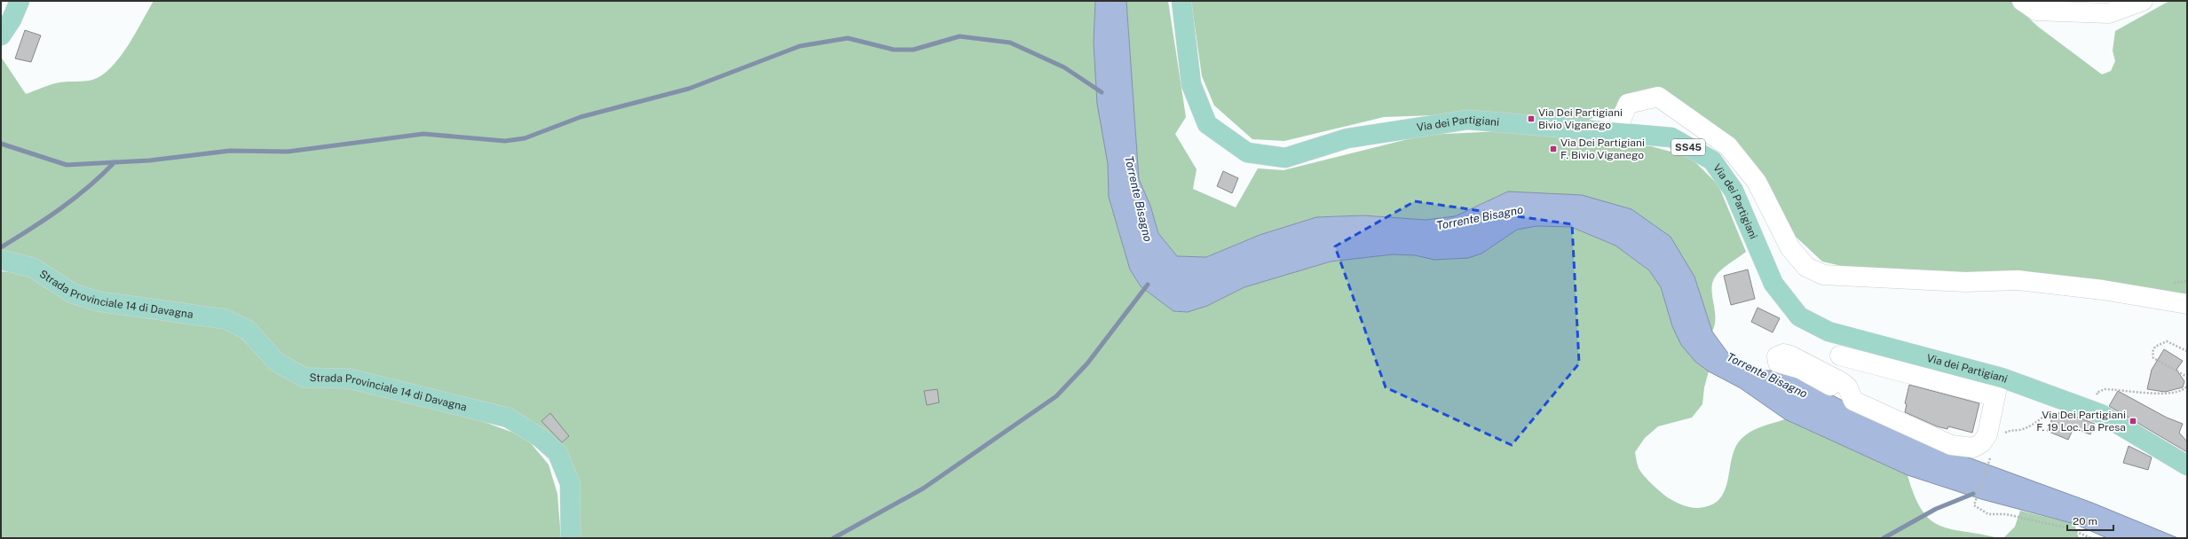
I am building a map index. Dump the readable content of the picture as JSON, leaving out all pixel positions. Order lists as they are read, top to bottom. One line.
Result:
{"streets":{"main road":["Via dei Partigiani","SS45","Strada Provinciale 14 di Davagna"]},"water":["Torrente Bisagno"],"places":{"transit":["Via Dei Partigiani Bivio Viganego","Via Dei Partigiani F. Bivio Viganego","Via Dei Partigiani F. 19 Loc. La Presa"]},"scale_bar":"20 m"}
